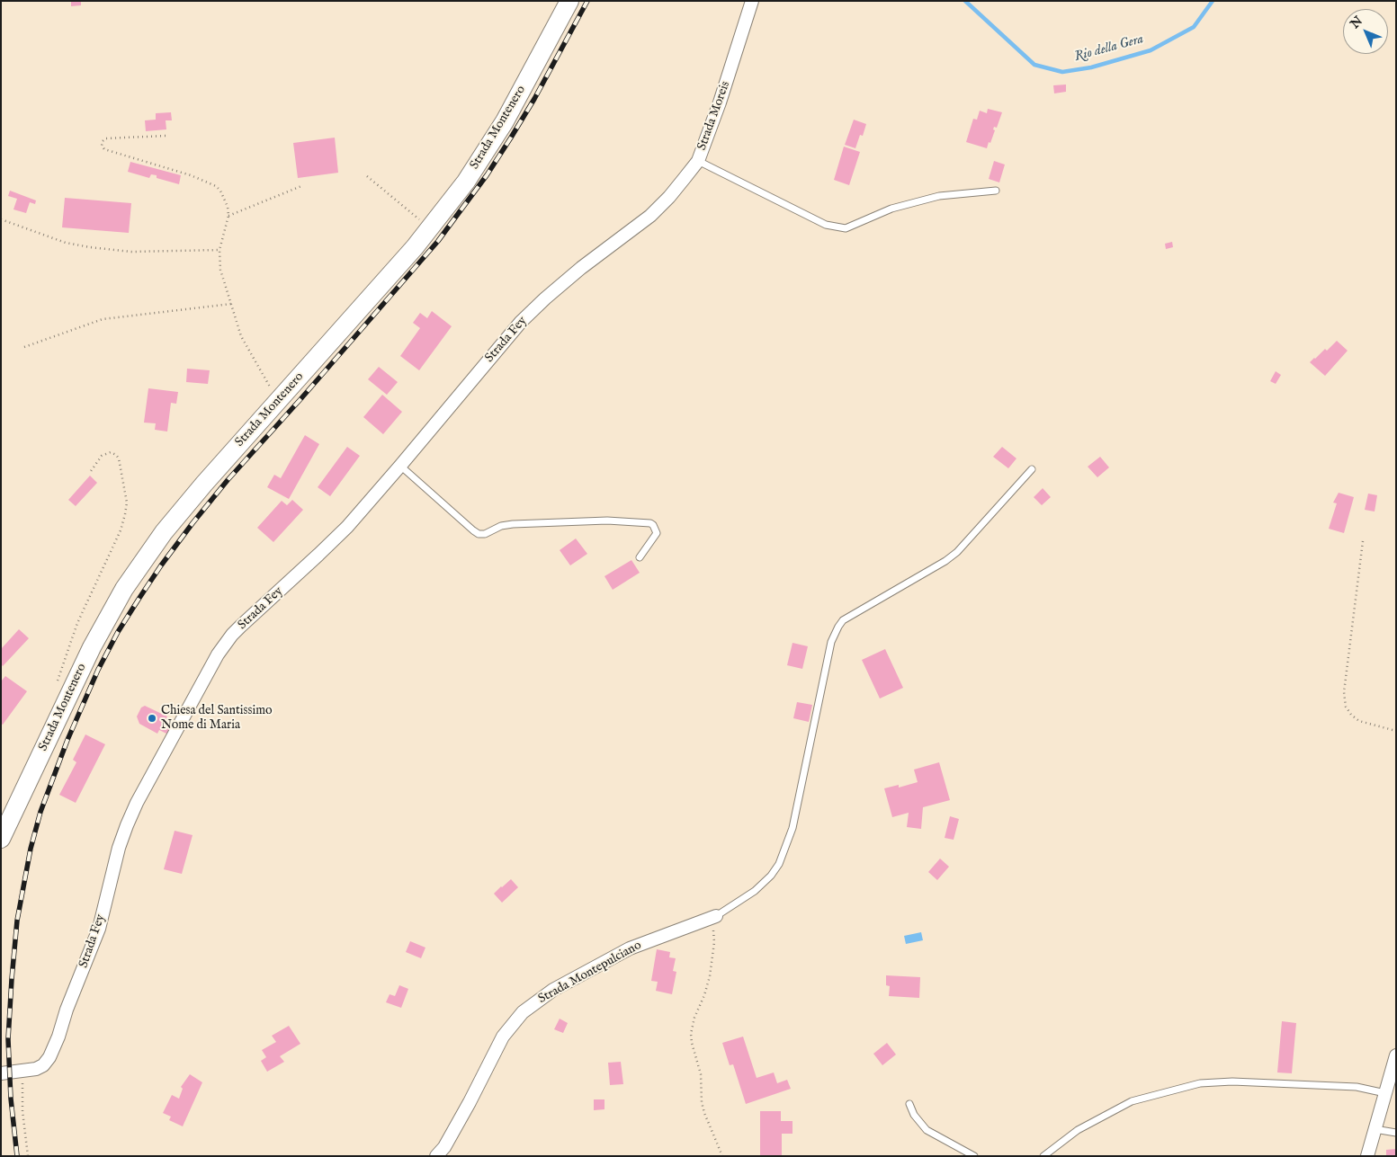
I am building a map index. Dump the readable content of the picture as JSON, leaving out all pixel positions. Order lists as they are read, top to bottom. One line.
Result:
{"streets":{"main road":["Strada Montenero"],"street":["Strada Moreis","Strada Fey","Strada Montepulciano"]},"crossings":[["Strada Moreis","Strada Fey"]],"water":["Rio della Gera"],"places":["Chiesa del Santissimo Nome di Maria"],"north":"top left"}
